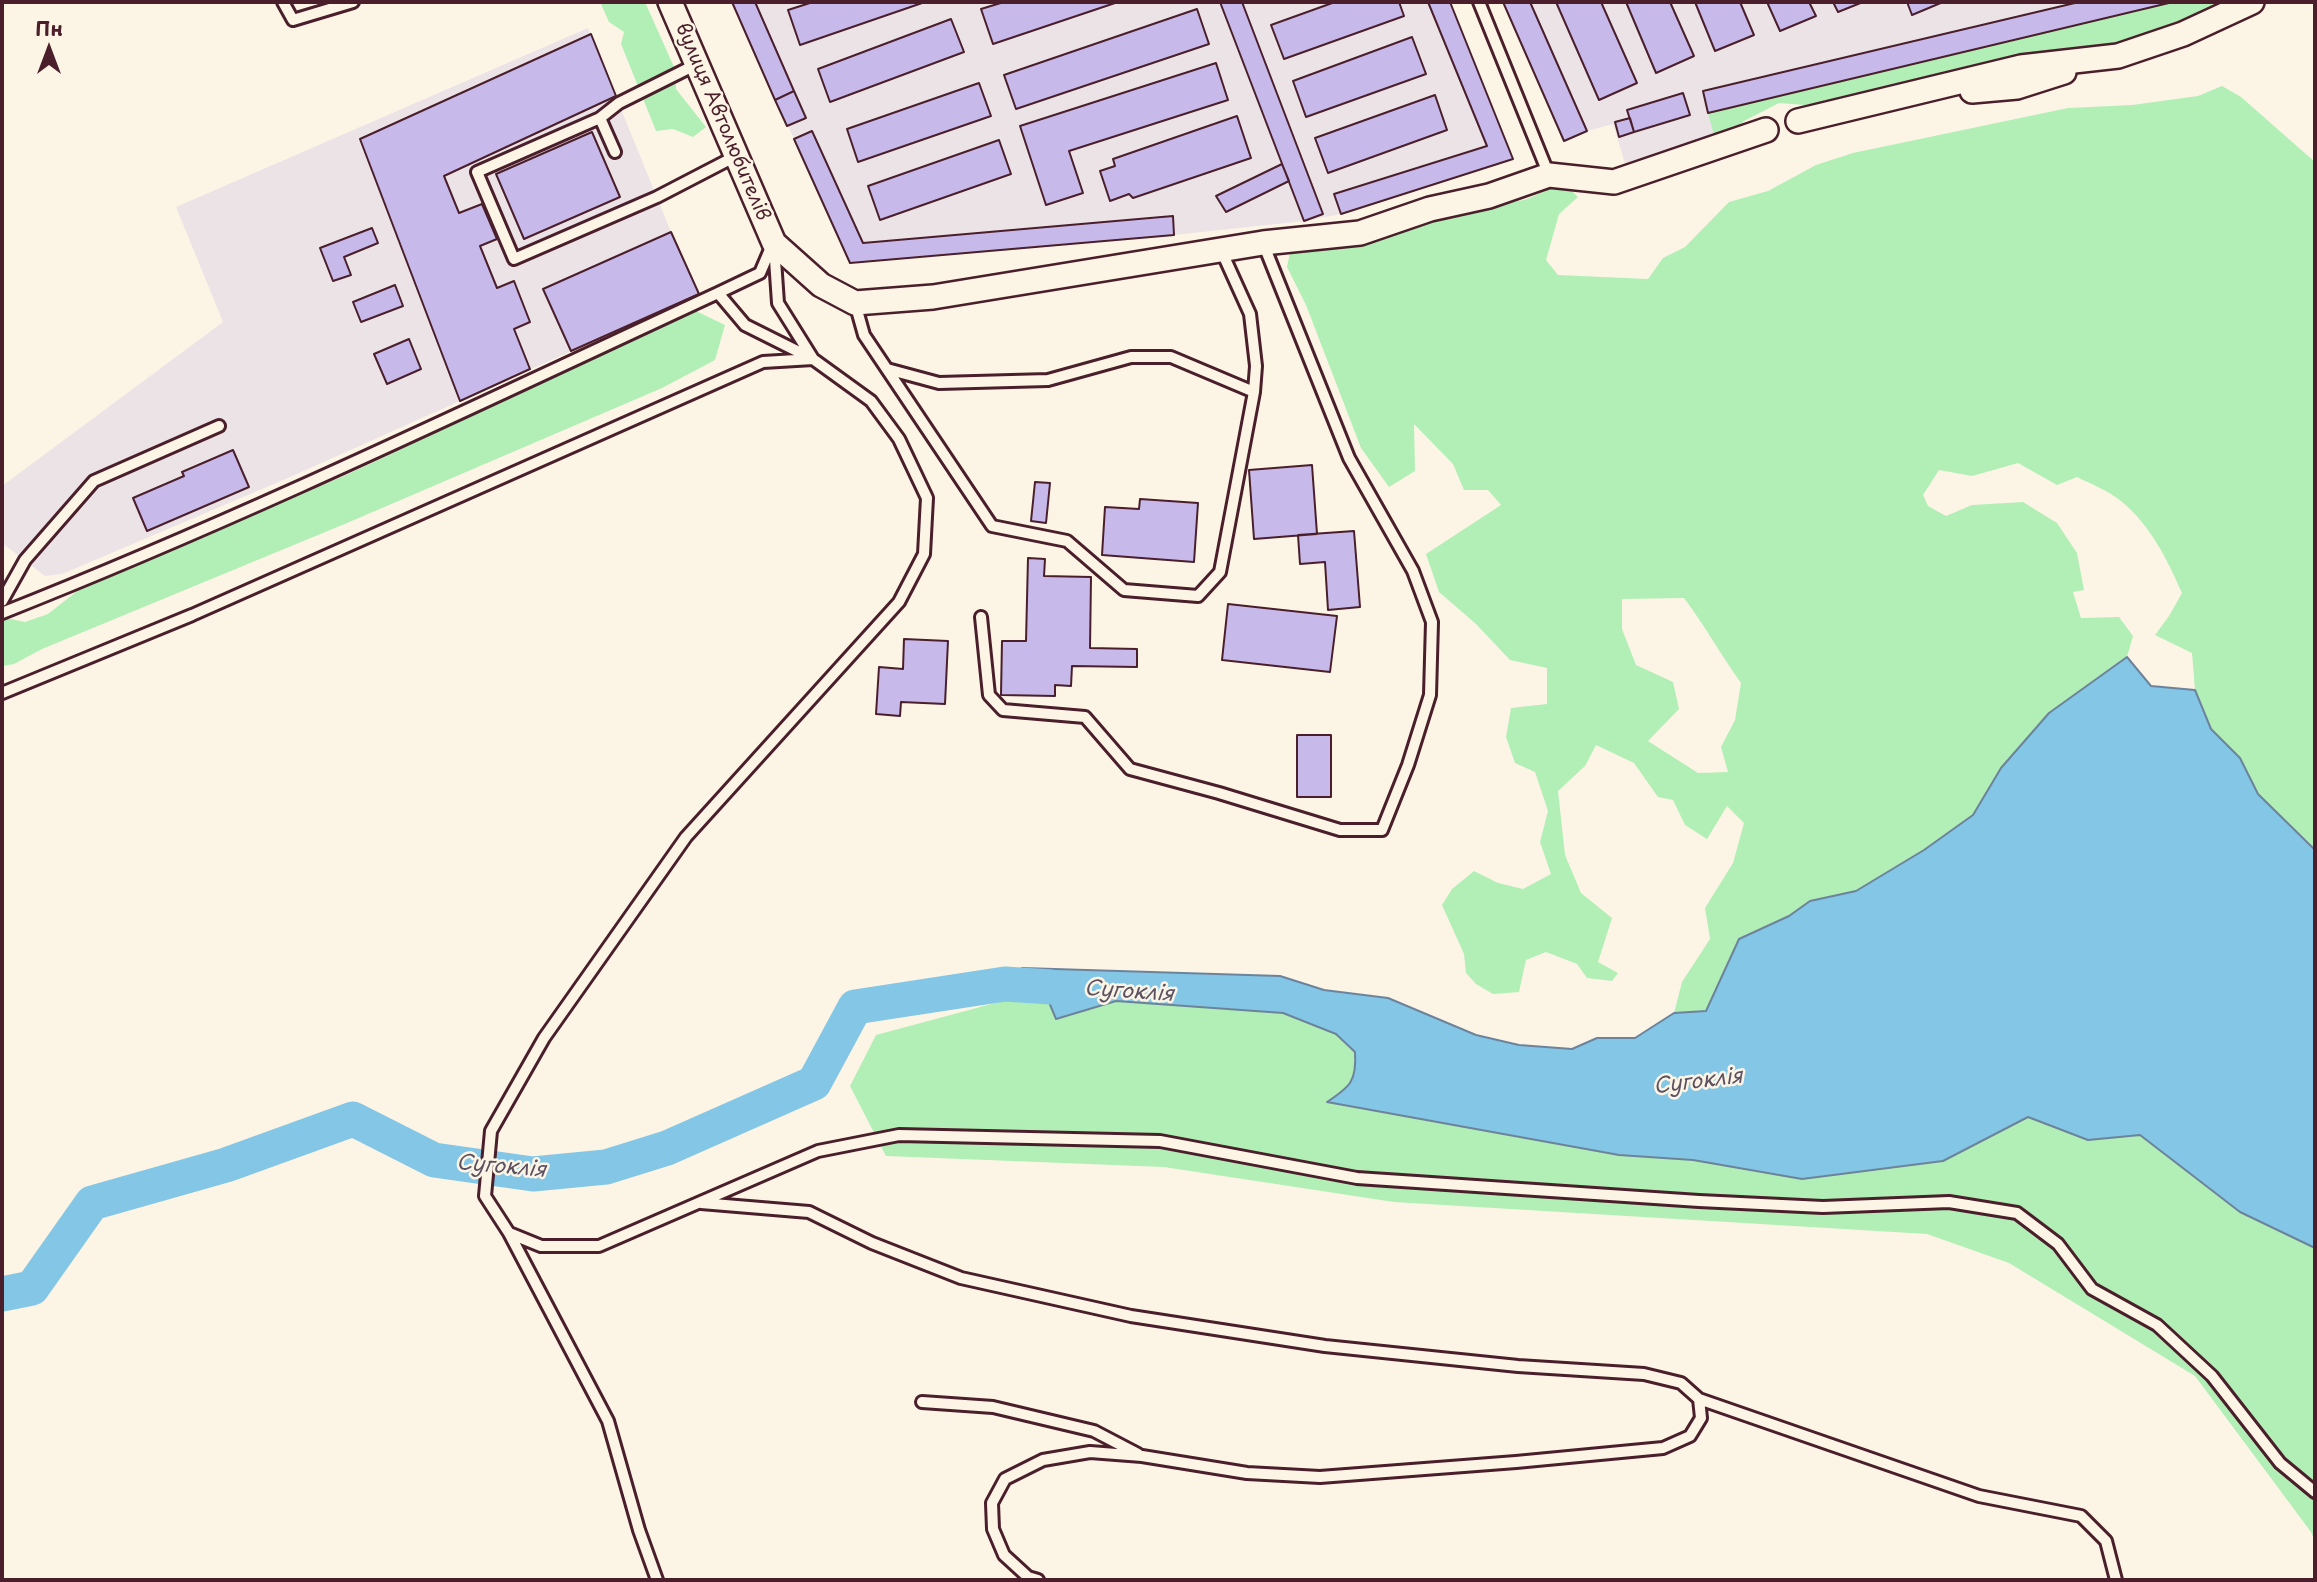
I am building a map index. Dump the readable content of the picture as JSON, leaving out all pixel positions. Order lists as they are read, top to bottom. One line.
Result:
{"streets":{"street":["вулиця Автолюбителів"]},"water":["Сугоклія"],"north":"top"}
